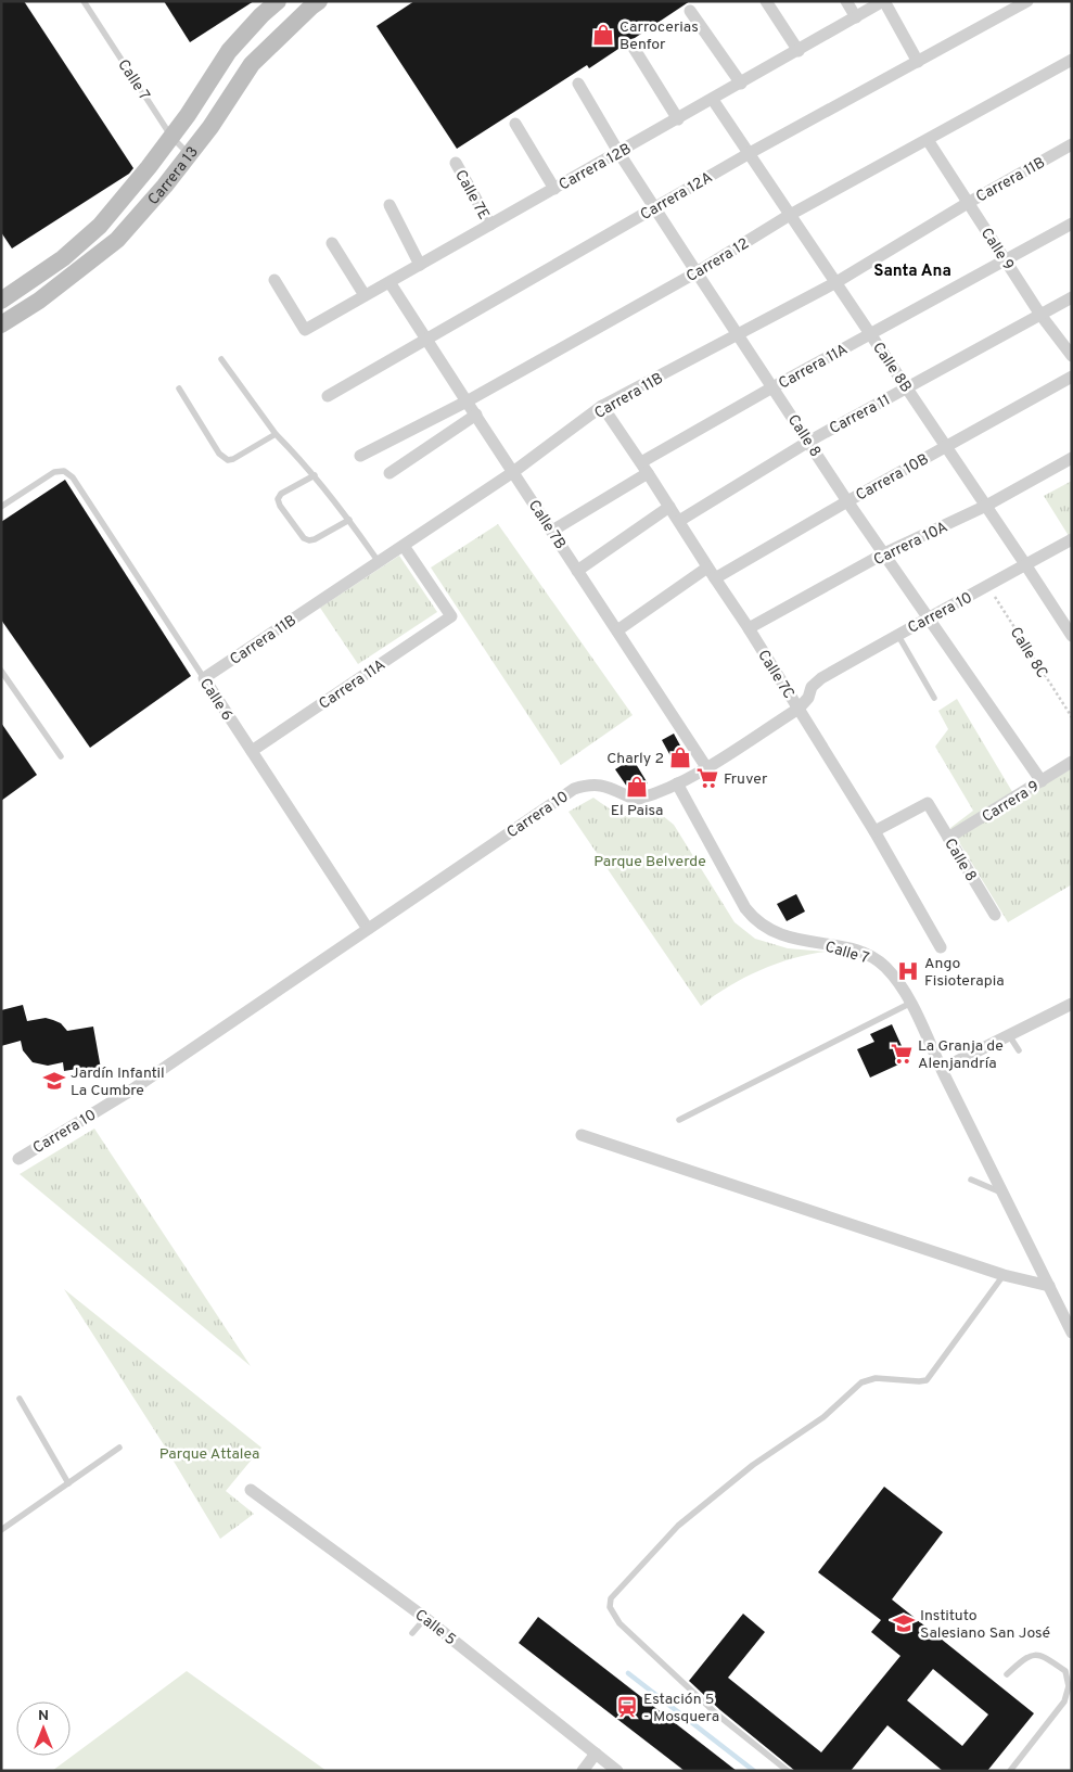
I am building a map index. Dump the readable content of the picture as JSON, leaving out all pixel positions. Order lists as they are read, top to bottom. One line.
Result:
{"streets":{"street":["Calle 7","Carrera 12B","Carrera 13","Carrera 11B","Calle 7E","Carrera 12A","Calle 9","Carrera 12","Carrera 11A","Calle 8B","Carrera 11","Calle 8","Carrera 10B","Calle 7B","Carrera 10A","Carrera 10","Calle 7C","Calle 6","Carrera 9","Calle 5"],"path":["Calle 8C"]},"crossings":[["Calle 7","Carrera 13"],["Calle 7","Carrera 10"],["Carrera 12B","Calle 7E"],["Carrera 12B","Calle 8B"],["Carrera 12B","Calle 8"],["Carrera 12B","Calle 7B"],["Carrera 11B","Calle 9"],["Carrera 11B","Carrera 11A"],["Carrera 11B","Calle 8B"],["Carrera 11B","Calle 8"],["Carrera 11B","Calle 7B"],["Carrera 11B","Calle 7C"],["Carrera 11B","Calle 6"],["Carrera 12A","Calle 8B"],["Carrera 12A","Calle 8"],["Carrera 12A","Calle 7B"],["Calle 9","Carrera 12"],["Calle 9","Carrera 11A"],["Calle 9","Carrera 11"],["Carrera 12","Calle 8B"],["Carrera 12","Calle 8"],["Carrera 12","Calle 7B"],["Carrera 11A","Calle 8B"],["Carrera 11A","Calle 8"],["Carrera 11A","Calle 7C"],["Carrera 11A","Calle 6"],["Calle 8B","Carrera 11"],["Calle 8B","Carrera 10B"],["Calle 8B","Carrera 10A"],["Calle 8B","Carrera 10"],["Carrera 11","Calle 8"],["Carrera 11","Calle 7C"],["Calle 8","Carrera 10B"],["Calle 8","Carrera 10A"],["Calle 8","Carrera 10"],["Calle 8","Calle 7C"],["Calle 8","Carrera 9"],["Carrera 10B","Calle 7C"],["Calle 7B","Carrera 10"],["Carrera 10A","Calle 7C"],["Carrera 10","Calle 8C"],["Carrera 10","Calle 7C"],["Carrera 10","Calle 6"]],"districts":["Santa Ana"],"parks":["Parque Belverde","Parque Attalea"],"places":{"shop":["Carrocerias Benfor","Charly 2","El Paisa"],"supermarket":["Fruver","La Granja de Alenjandría"],"hospital":["Ango Fisioterapia"],"school or university":["Jardín Infantil La Cumbre","Instituto Salesiano San José"],"station":["Estación 5 - Mosquera"]},"north":"top"}
